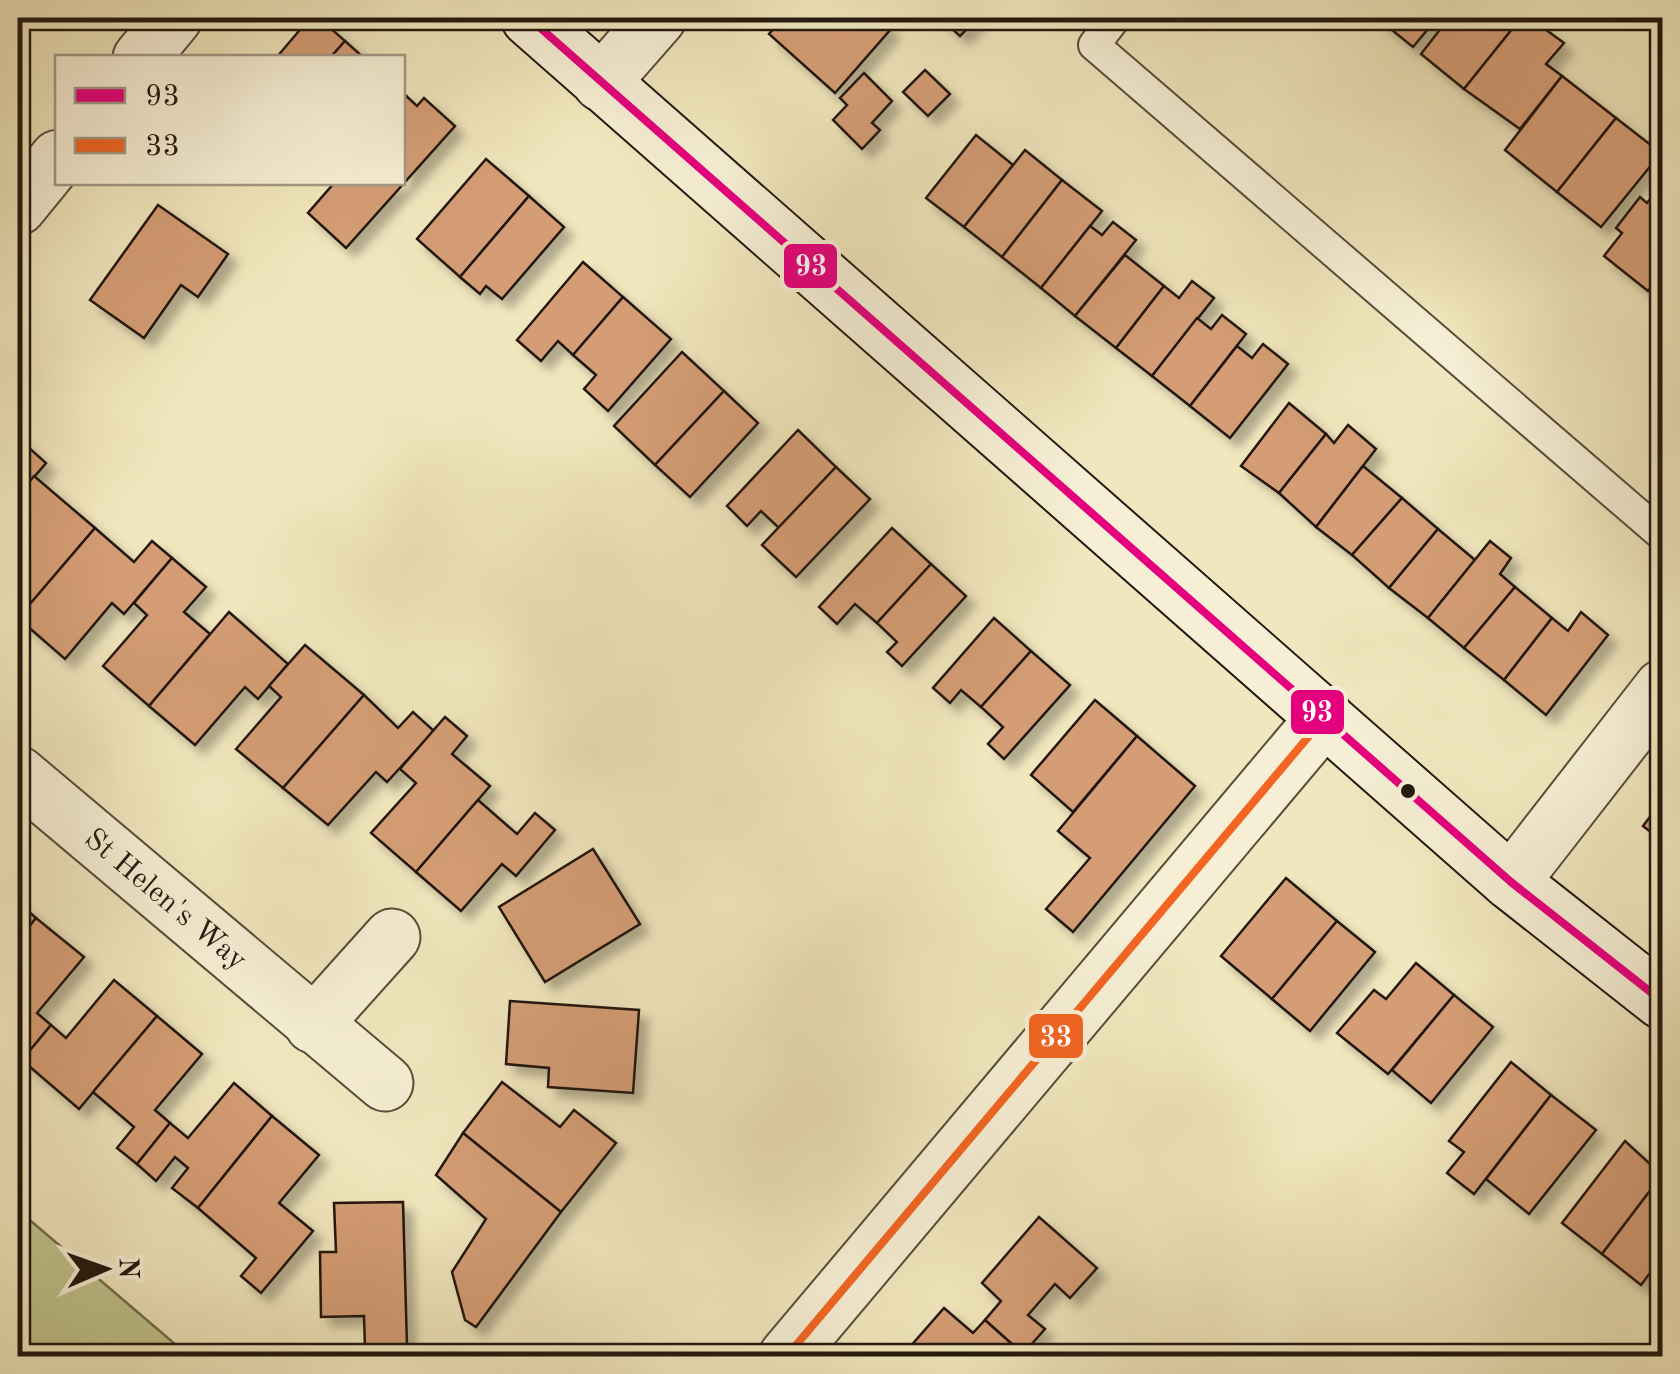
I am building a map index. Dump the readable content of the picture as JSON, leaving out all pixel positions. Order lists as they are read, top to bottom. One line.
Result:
{"streets":{"street":["St Helen's Way"]},"lines":["transit line 93","transit line 33"],"legend":["93","33"],"north":"right"}
